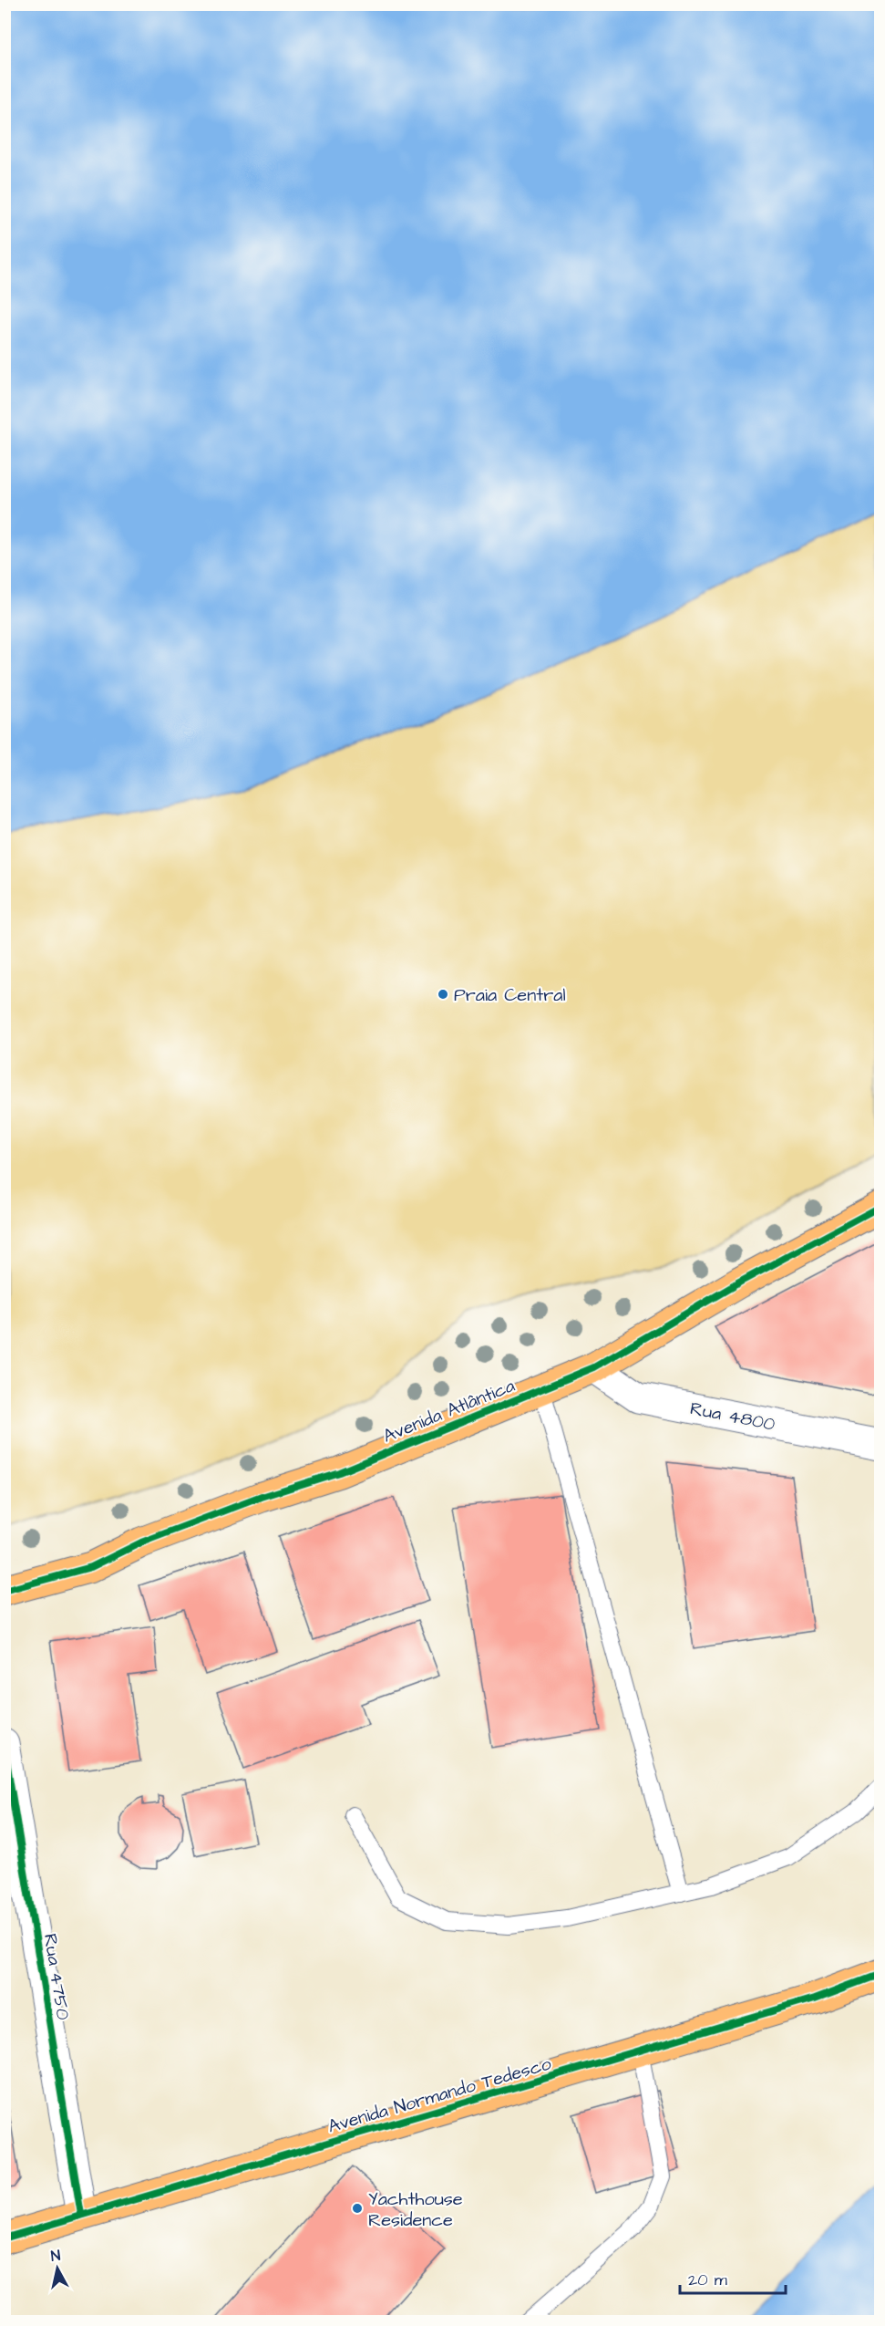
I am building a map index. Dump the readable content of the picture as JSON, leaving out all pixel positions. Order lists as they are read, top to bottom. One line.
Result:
{"streets":{"main road":["Avenida Atlântica","Avenida Normando Tedesco"],"street":["Rua 4800","Rua 4750"]},"crossings":[["Avenida Atlântica","Rua 4800"],["Rua 4750","Avenida Normando Tedesco"]],"places":["Praia Central","Yachthouse Residence"],"scale_bar":"20 m","north":"top"}
